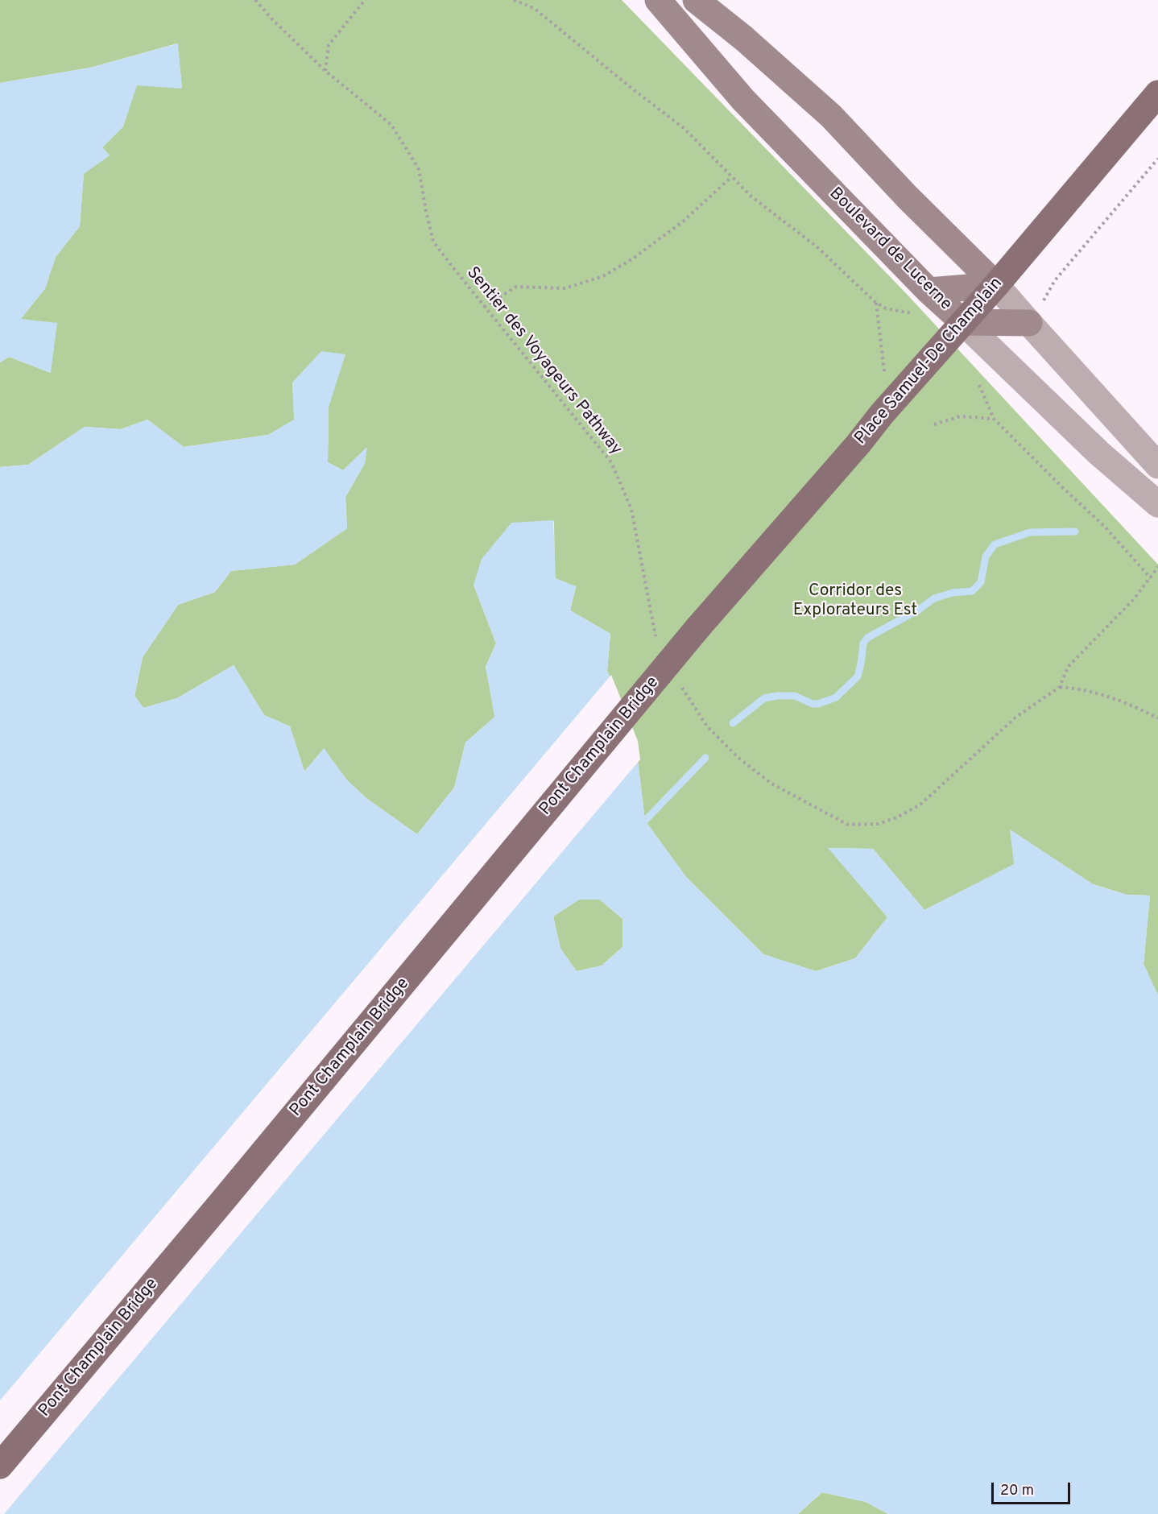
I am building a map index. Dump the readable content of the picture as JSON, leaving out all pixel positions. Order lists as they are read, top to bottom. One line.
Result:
{"streets":{"main road":["Boulevard de Lucerne","Place Samuel-De Champlain","Pont Champlain Bridge"],"path":["Sentier des Voyageurs Pathway"]},"crossings":[["Boulevard de Lucerne","Place Samuel-De Champlain"],["Place Samuel-De Champlain","Pont Champlain Bridge"]],"parks":["Corridor des Explorateurs Est"],"scale_bar":"20 m"}
